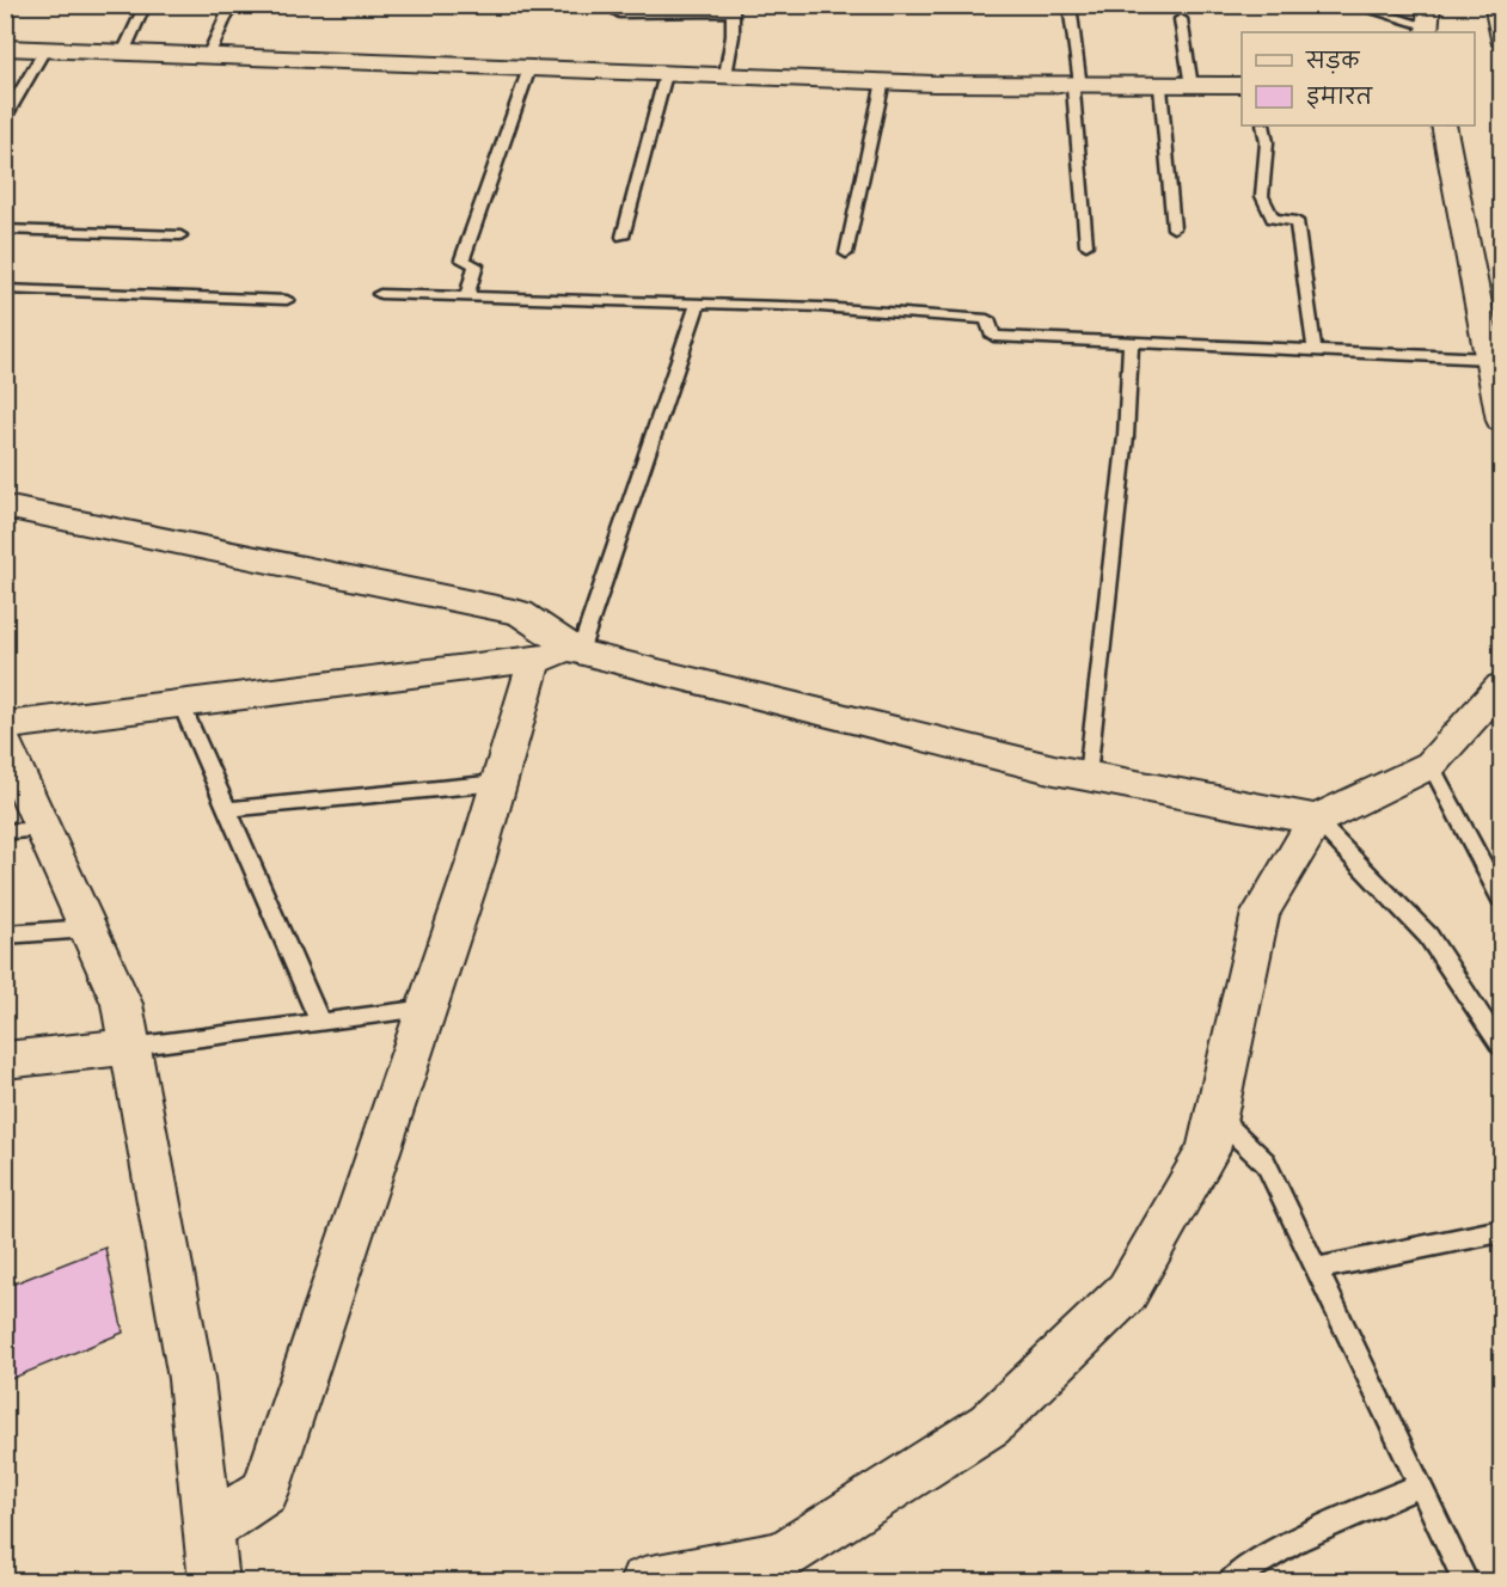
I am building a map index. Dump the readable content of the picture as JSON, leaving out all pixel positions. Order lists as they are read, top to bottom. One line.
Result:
{"legend":["सड़क","इमारत"]}
